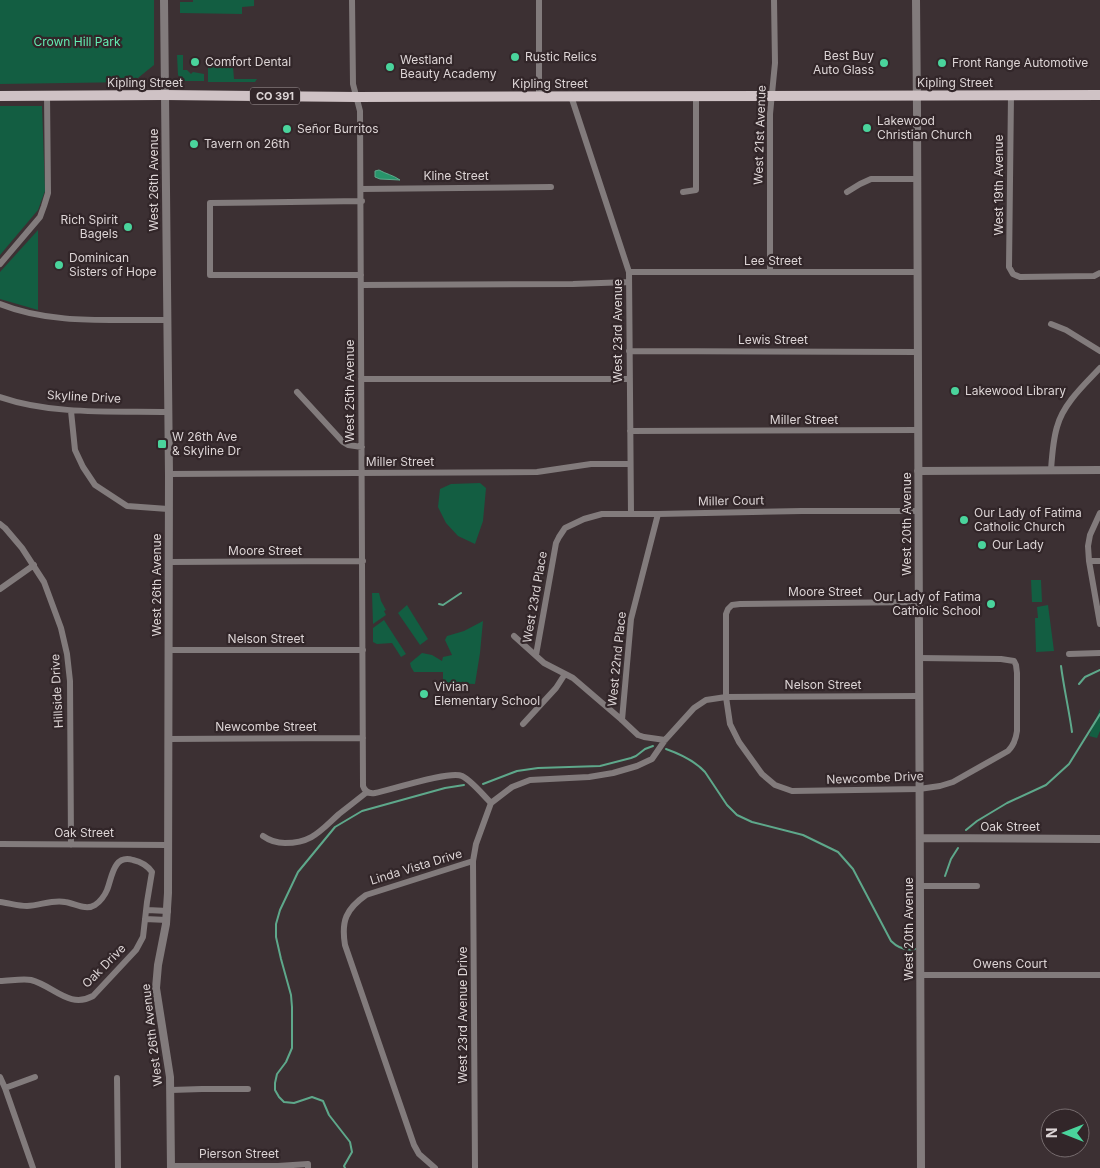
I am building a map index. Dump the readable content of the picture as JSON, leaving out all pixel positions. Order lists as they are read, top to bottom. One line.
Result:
{"streets":{"main road":["Kipling Street","CO 391"],"street":["West 21st Avenue","Kline Street","West 26th Avenue","West 19th Avenue","Lee Street","West 23rd Avenue","Lewis Street","West 25th Avenue","Skyline Drive","Miller Street","Miller Court","West 20th Avenue","Moore Street","West 23rd Place","Nelson Street","West 22nd Place","Hillside Drive","Newcombe Street","Newcombe Drive","Oak Street","Linda Vista Drive","Owens Court","Oak Drive","West 23rd Avenue Drive","Pierson Street"]},"crossings":[["Kipling Street","West 21st Avenue"],["Kipling Street","West 26th Avenue"],["Kipling Street","West 19th Avenue"],["Kipling Street","West 23rd Avenue"],["Kipling Street","West 25th Avenue"],["Kipling Street","West 20th Avenue"],["West 21st Avenue","Lee Street"],["Kline Street","West 25th Avenue"],["West 26th Avenue","Skyline Drive"],["West 26th Avenue","Miller Street"],["West 26th Avenue","Moore Street"],["West 26th Avenue","Nelson Street"],["West 26th Avenue","Newcombe Street"],["West 26th Avenue","Oak Street"],["West 26th Avenue","Pierson Street"],["Lee Street","West 23rd Avenue"],["Lee Street","West 20th Avenue"],["West 23rd Avenue","Lewis Street"],["West 23rd Avenue","Miller Street"],["West 23rd Avenue","Miller Court"],["Lewis Street","West 20th Avenue"],["West 25th Avenue","Miller Street"],["West 25th Avenue","Moore Street"],["West 25th Avenue","Nelson Street"],["West 25th Avenue","Newcombe Street"],["Miller Street","West 20th Avenue"],["Miller Court","West 20th Avenue"],["Miller Court","West 23rd Place"],["Miller Court","West 22nd Place"],["West 20th Avenue","Moore Street"],["West 20th Avenue","Nelson Street"],["West 20th Avenue","Newcombe Drive"],["West 20th Avenue","Oak Street"],["West 20th Avenue","Owens Court"],["Moore Street","Newcombe Drive"],["Nelson Street","Newcombe Drive"],["Hillside Drive","Oak Street"],["Linda Vista Drive","West 23rd Avenue Drive"]],"parks":["Crown Hill Park"],"places":{"other":["Rustic Relics","Comfort Dental","Best Buy Auto Glass","Front Range Automotive","Westland Beauty Academy","Lakewood Christian Church","Señor Burritos","Tavern on 26th","Rich Spirit Bagels","Dominican Sisters of Hope","Lakewood Library","Our Lady of Fatima Catholic Church","Our Lady","Our Lady of Fatima Catholic School","Vivian Elementary School"],"transit":["W 26th Ave & Skyline Dr"]},"north":"left"}
